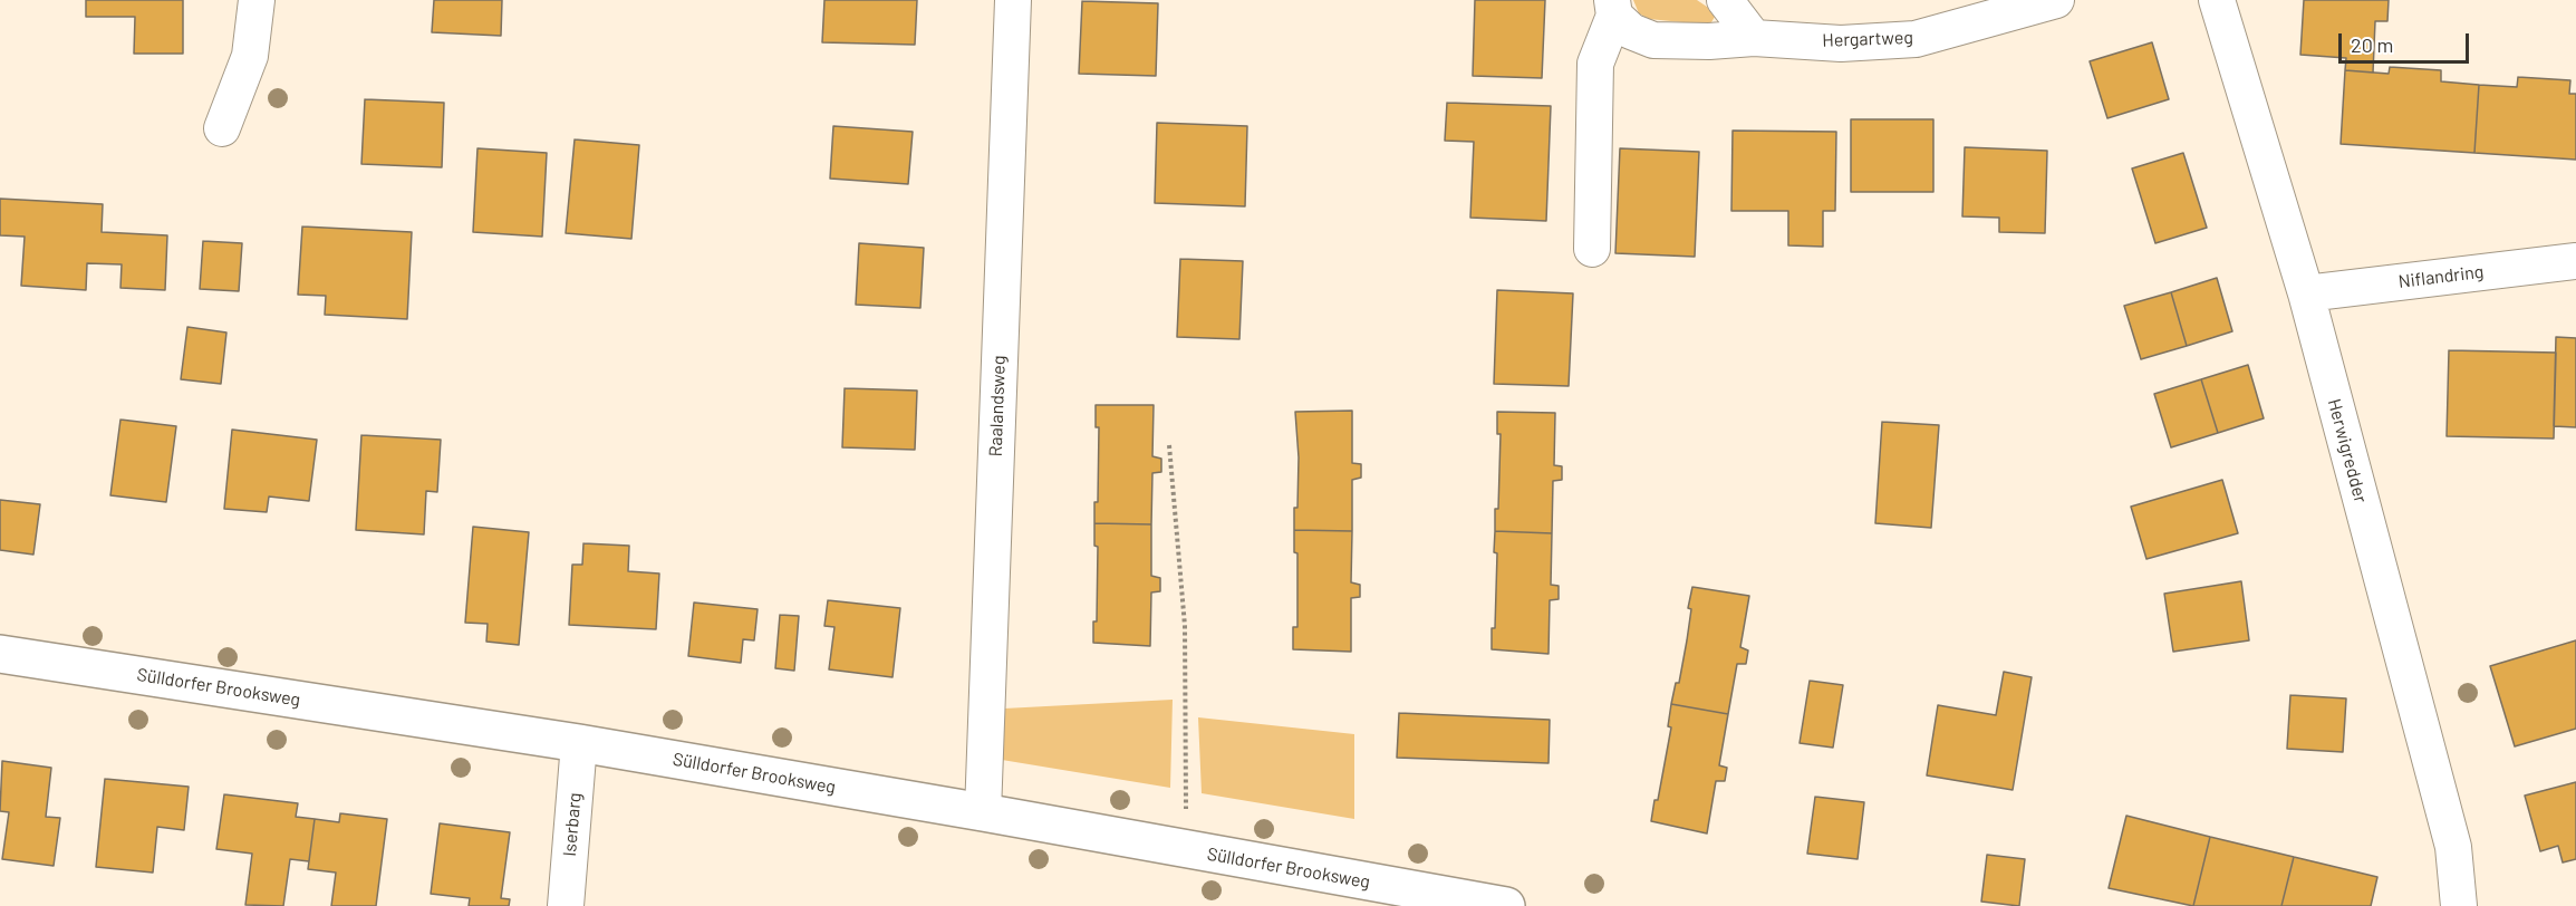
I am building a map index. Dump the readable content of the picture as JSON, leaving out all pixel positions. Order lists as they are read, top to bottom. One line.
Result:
{"streets":{"street":["Hergartweg","Niflandring","Raalandsweg","Herwigredder","Sülldorfer Brooksweg","Iserbarg"]},"crossings":[["Niflandring","Herwigredder"],["Raalandsweg","Sülldorfer Brooksweg"],["Sülldorfer Brooksweg","Iserbarg"]],"scale_bar":"20 m"}
